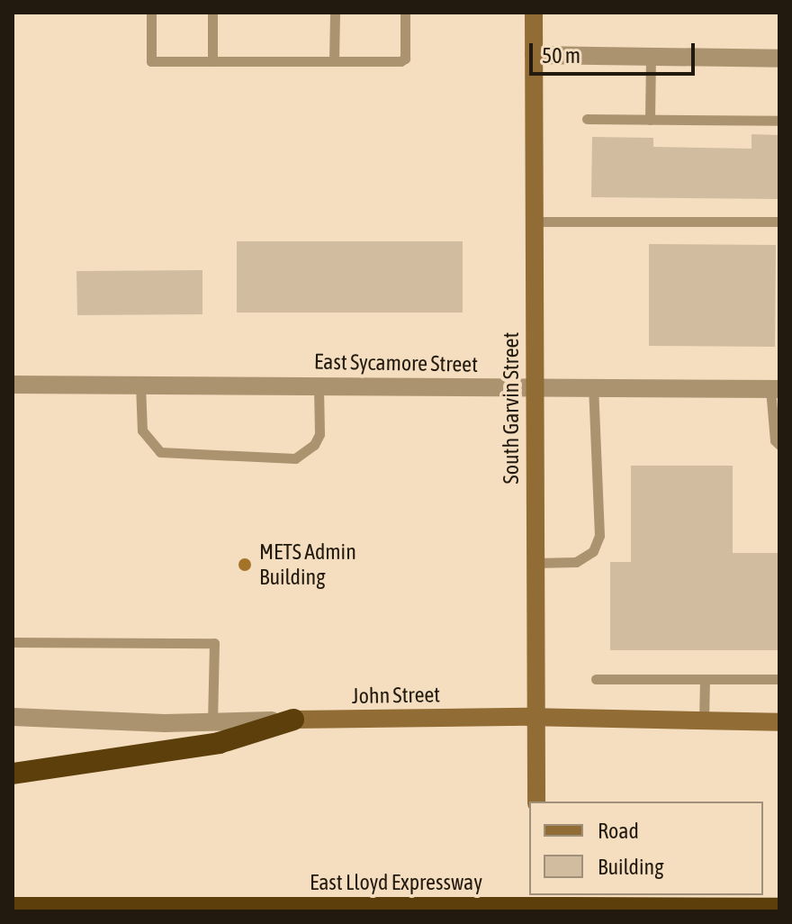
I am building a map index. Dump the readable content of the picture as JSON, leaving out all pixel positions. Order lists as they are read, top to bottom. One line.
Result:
{"streets":{"highway":["East Lloyd Expressway"],"main road":["South Garvin Street","John Street"],"street":["East Sycamore Street"]},"crossings":[["East Sycamore Street","South Garvin Street"],["South Garvin Street","John Street"]],"places":["METS Admin Building"],"legend":["Road","Building"],"scale_bar":"50 m"}
